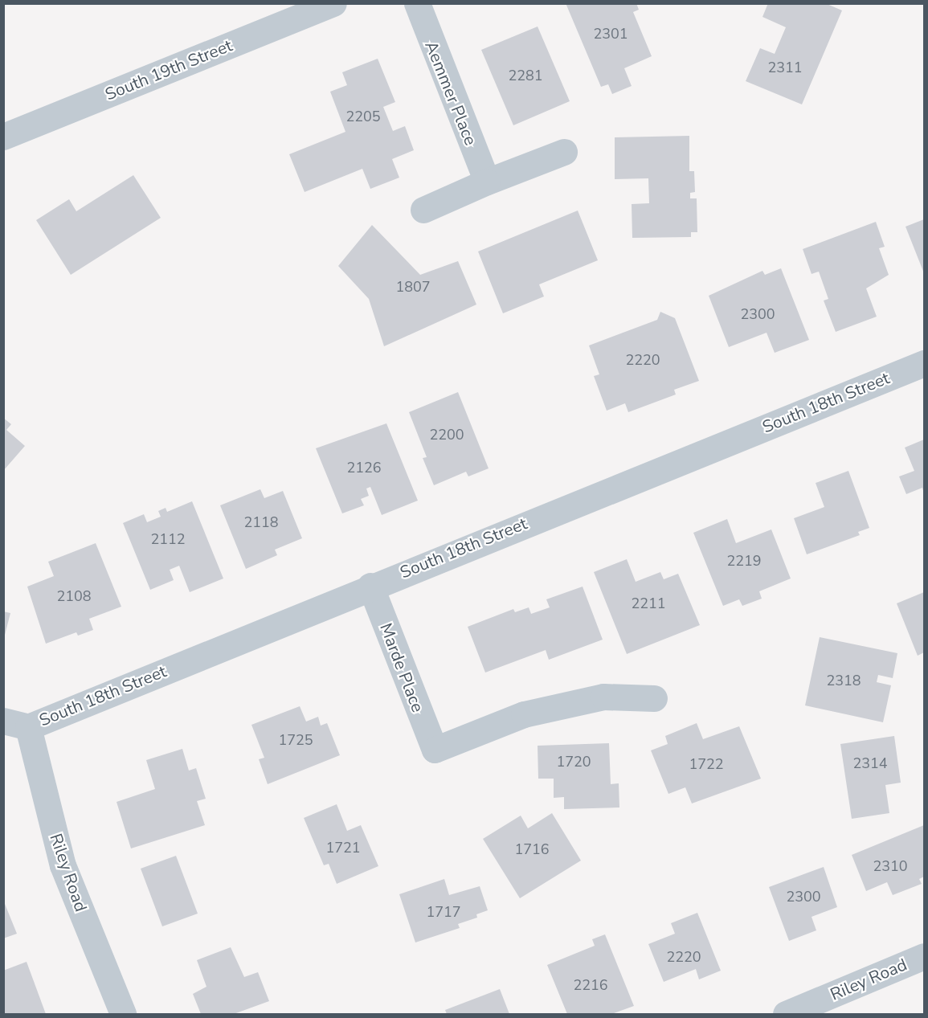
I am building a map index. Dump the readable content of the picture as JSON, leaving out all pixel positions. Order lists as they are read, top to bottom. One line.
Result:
{"streets":{"street":["South 19th Street","Aemmer Place","South 18th Street","Marde Place","Riley Road"]},"crossings":[["South 18th Street","Marde Place"],["South 18th Street","Riley Road"]],"house_numbers":["2301","2311","2281","2205","1807","2300","2220","2200","2126","2118","2112","2219","2108","2211","2318","1725","1720","2314","1722","1721","1716","2310","2300","1717","2220","2216"]}
